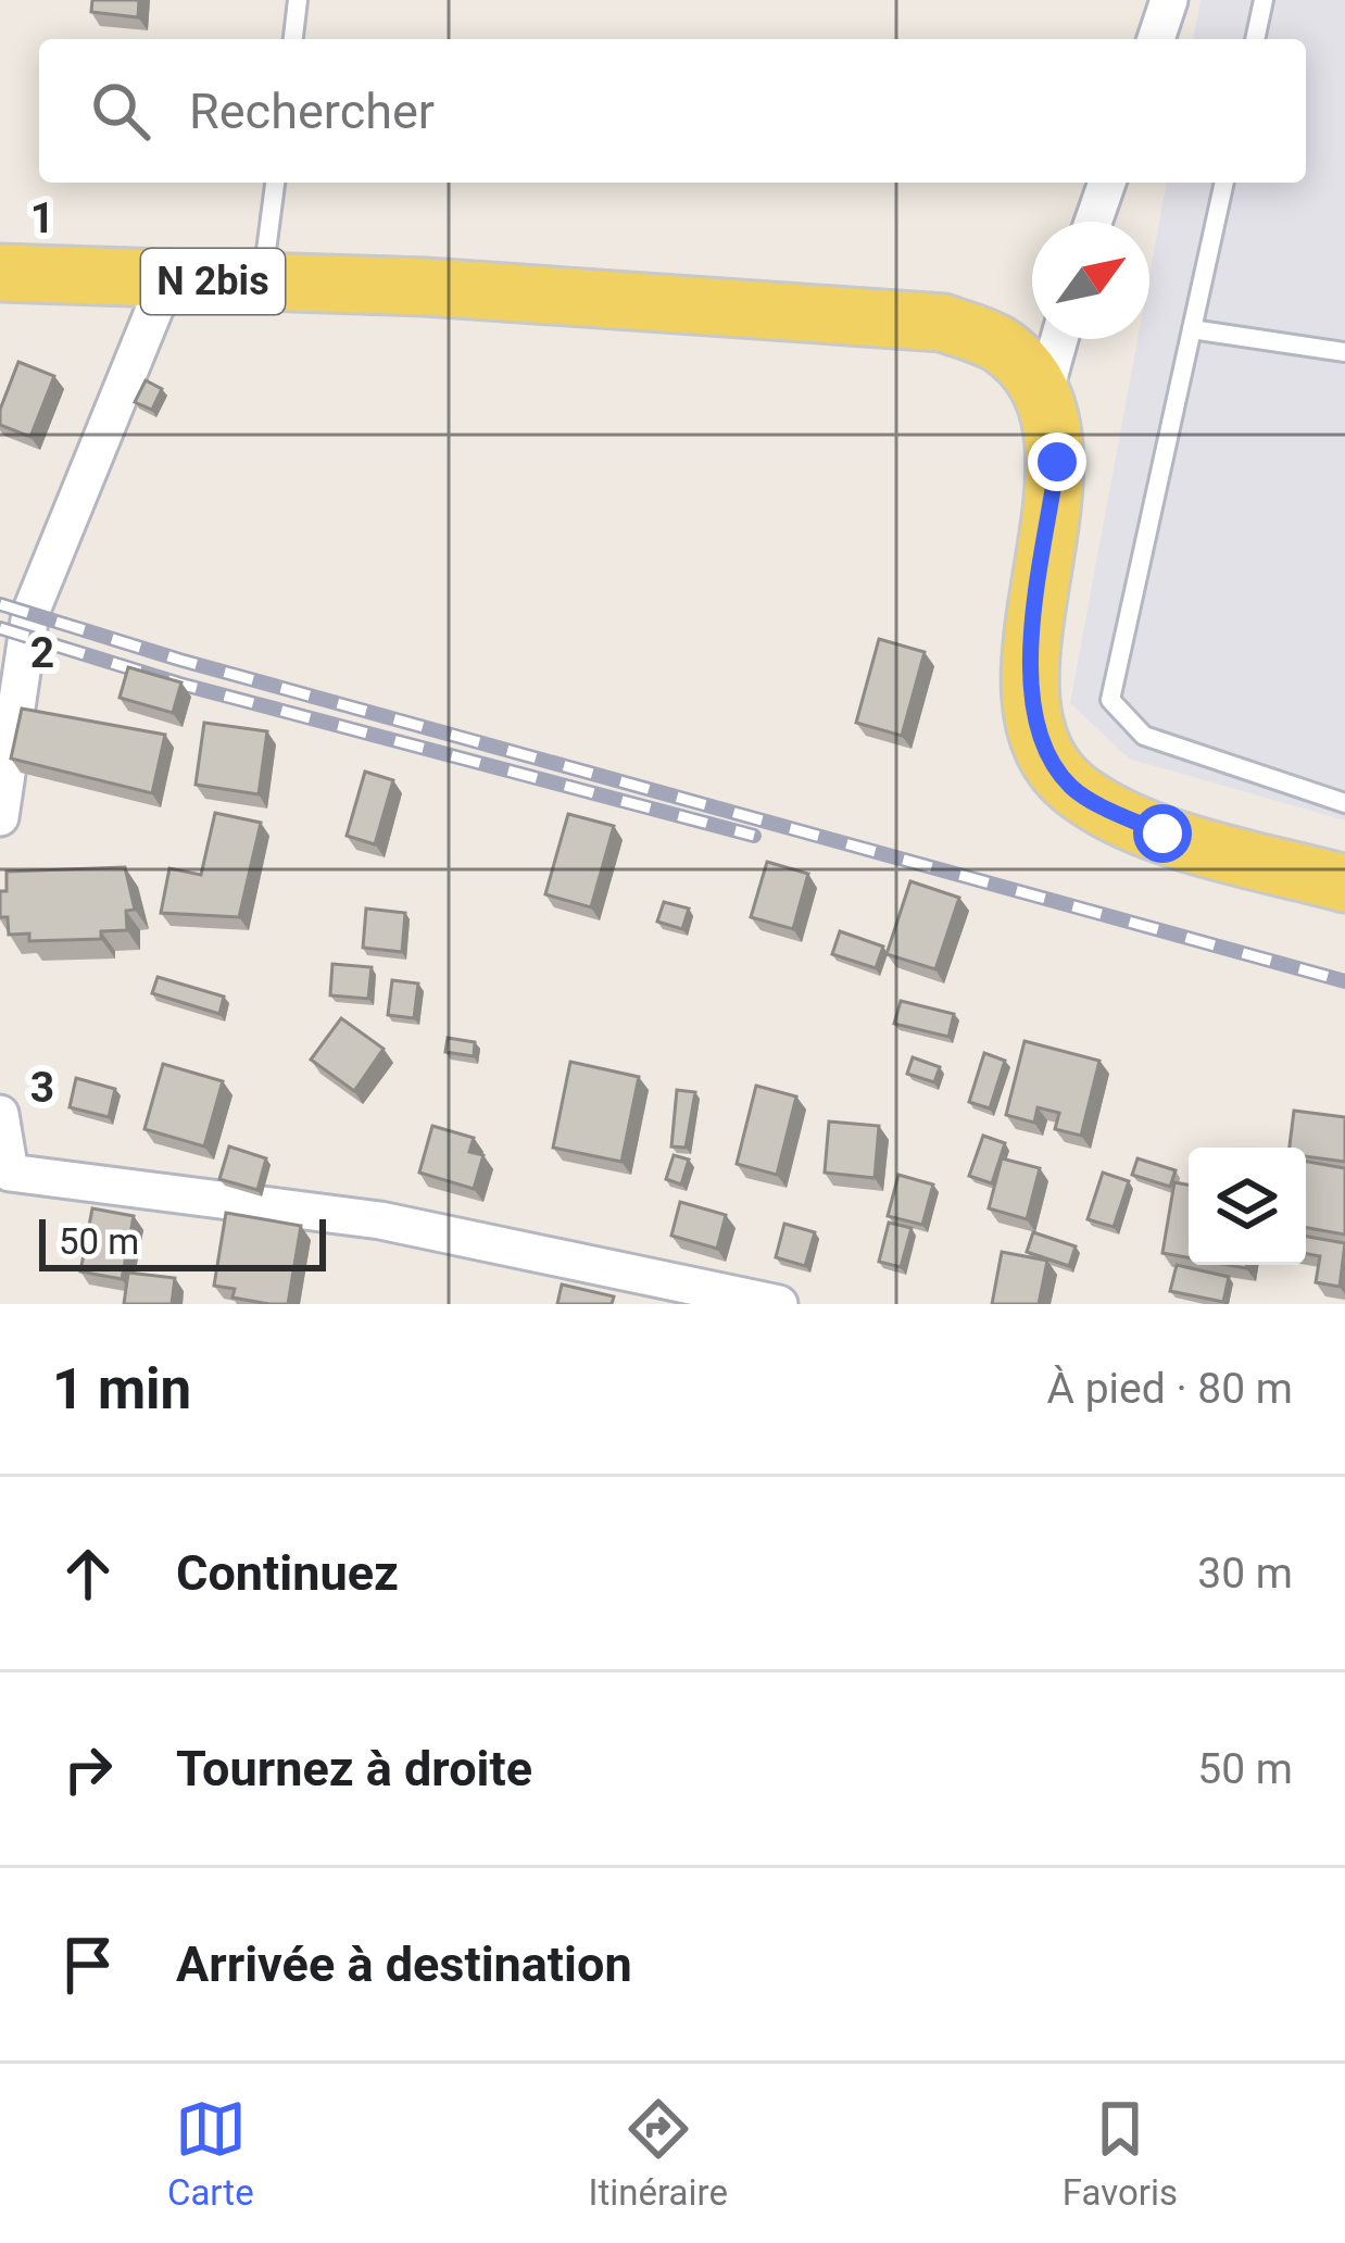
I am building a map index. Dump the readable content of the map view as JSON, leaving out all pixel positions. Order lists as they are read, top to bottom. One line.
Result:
{"streets":{"main road":["N 2bis"]},"scale_bar":"50 m","north":"top right","page":{"search":"Rechercher","scale":"50 m","heading":["1 min","À pied · 80 m"],"list":[["Continuez","30 m"],["Tournez à droite","50 m"],"Arrivée à destination"],"nav":["Carte","Itinéraire","Favoris"]},"grid":{"rows":["1","2","3"]}}
